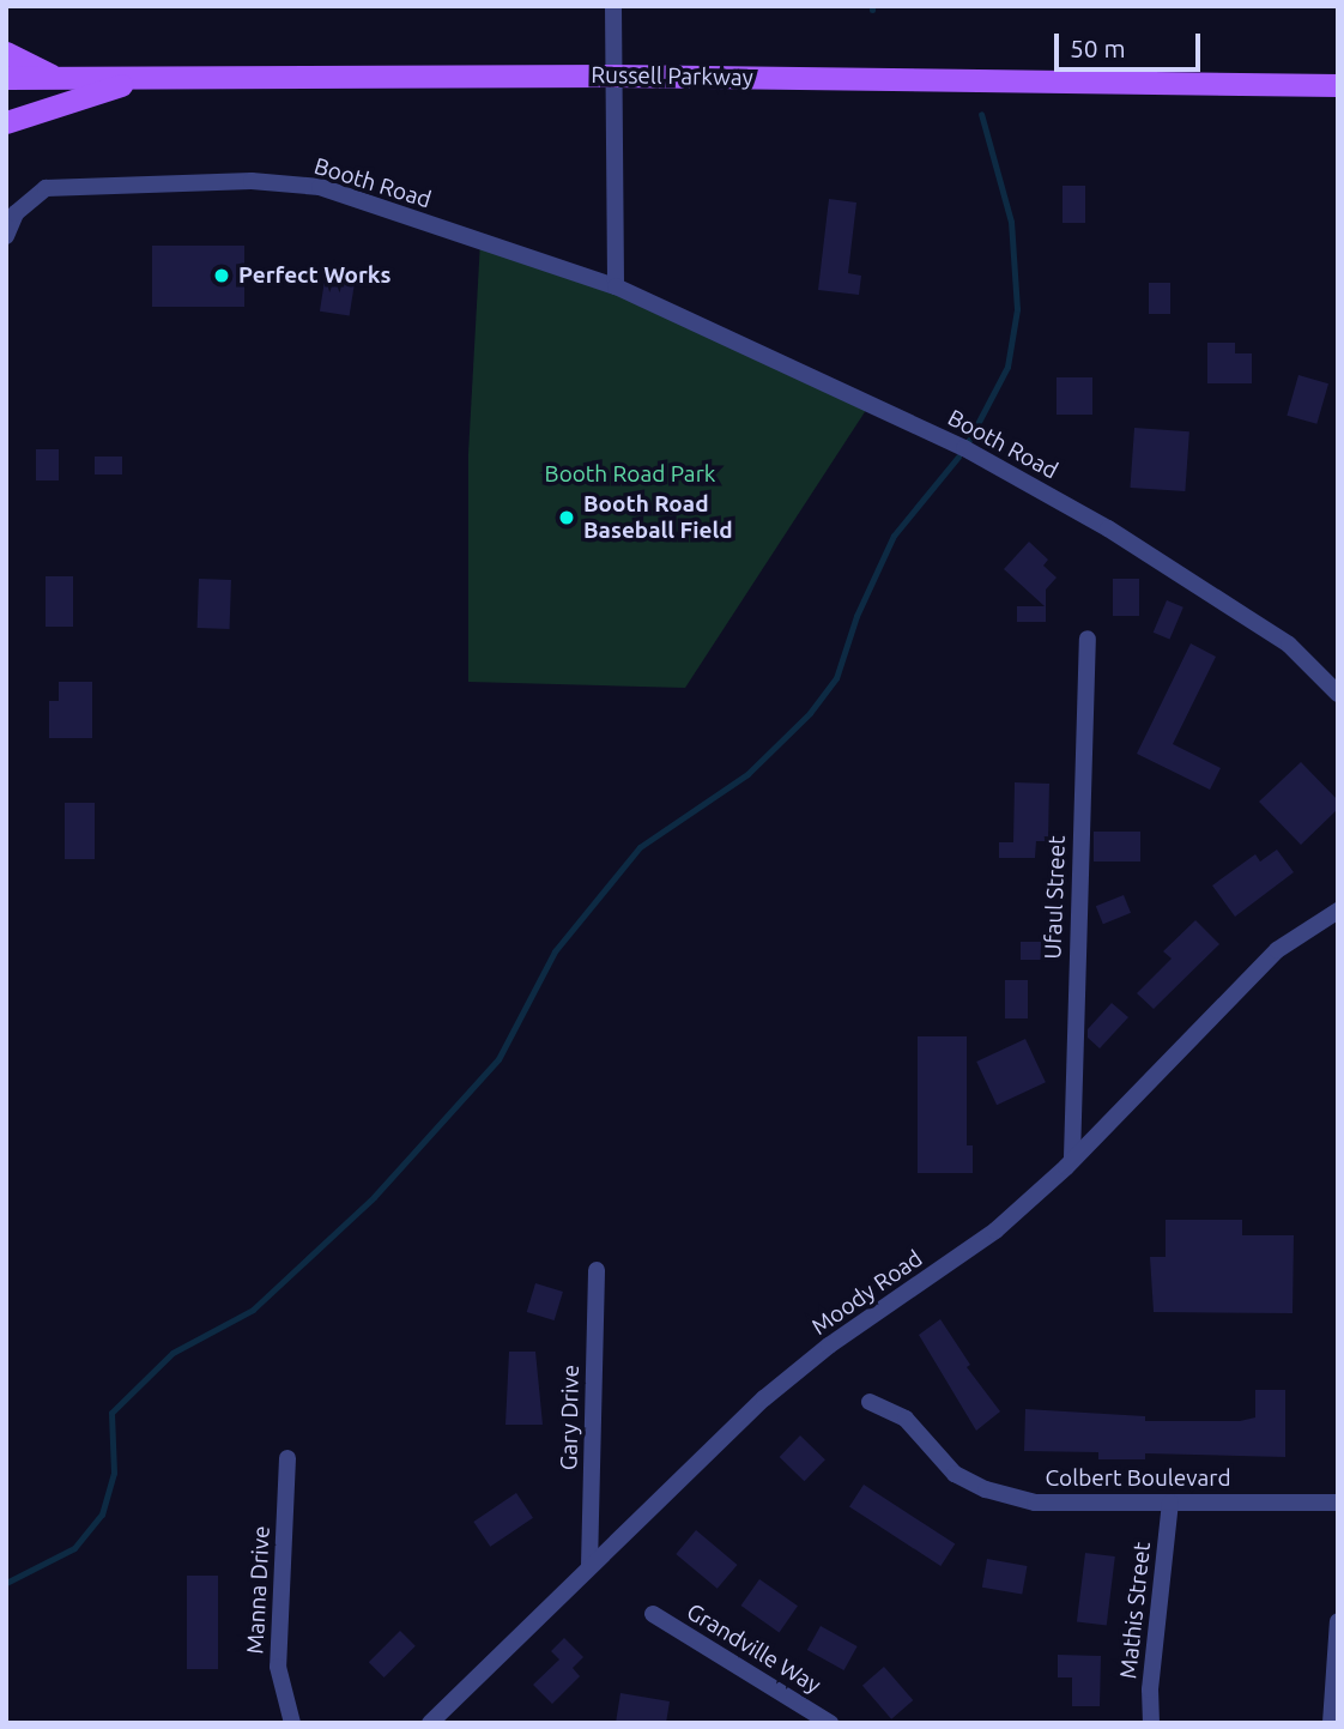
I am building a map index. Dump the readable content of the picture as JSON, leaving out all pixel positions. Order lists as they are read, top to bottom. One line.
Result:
{"streets":{"main road":["Russell Parkway"],"street":["Booth Road","Ufaul Street","Moody Road","Gary Drive","Colbert Boulevard","Manna Drive","Mathis Street","Grandville Way"]},"crossings":[["Ufaul Street","Moody Road"],["Moody Road","Gary Drive"],["Colbert Boulevard","Mathis Street"]],"parks":["Booth Road Park"],"places":["Perfect Works","Booth Road Baseball Field"],"scale_bar":"50 m"}
